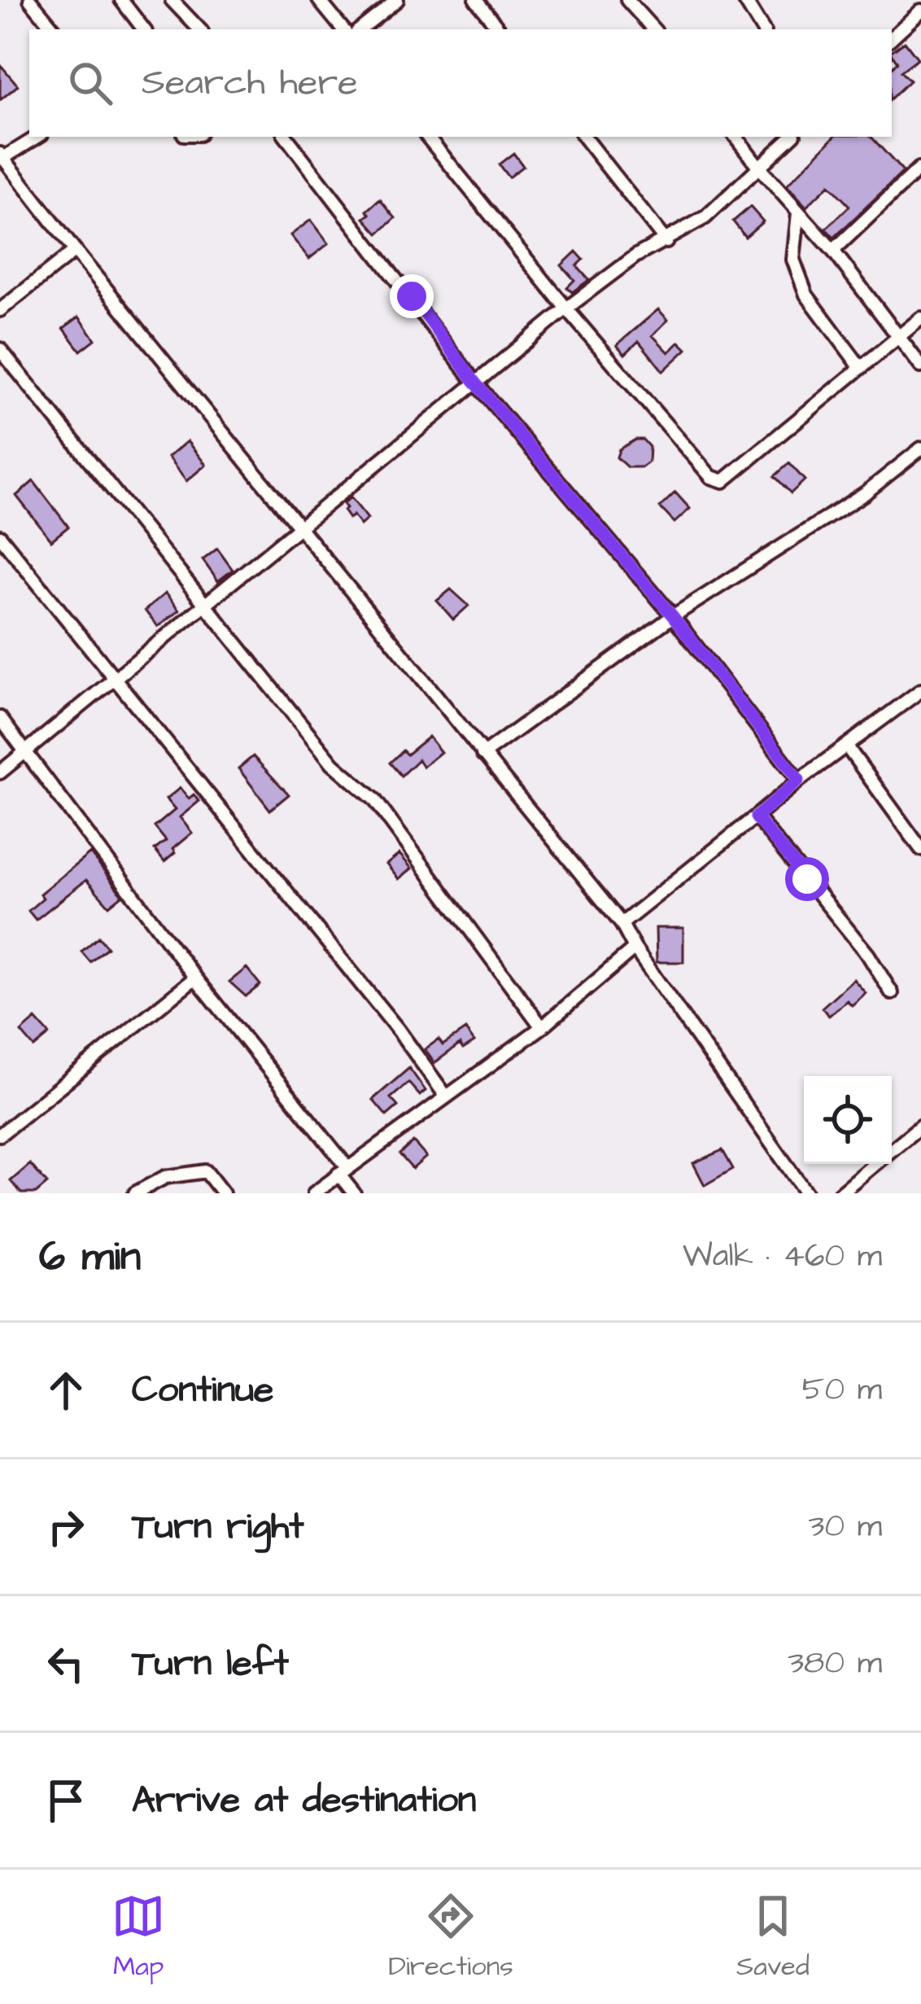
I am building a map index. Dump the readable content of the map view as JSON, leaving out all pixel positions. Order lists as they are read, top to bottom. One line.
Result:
{"page":{"search":"Search here","heading":["6 min","Walk · 460 m"],"list":[["Continue","50 m"],["Turn right","30 m"],["Turn left","380 m"],"Arrive at destination"],"nav":["Map","Directions","Saved"]}}
